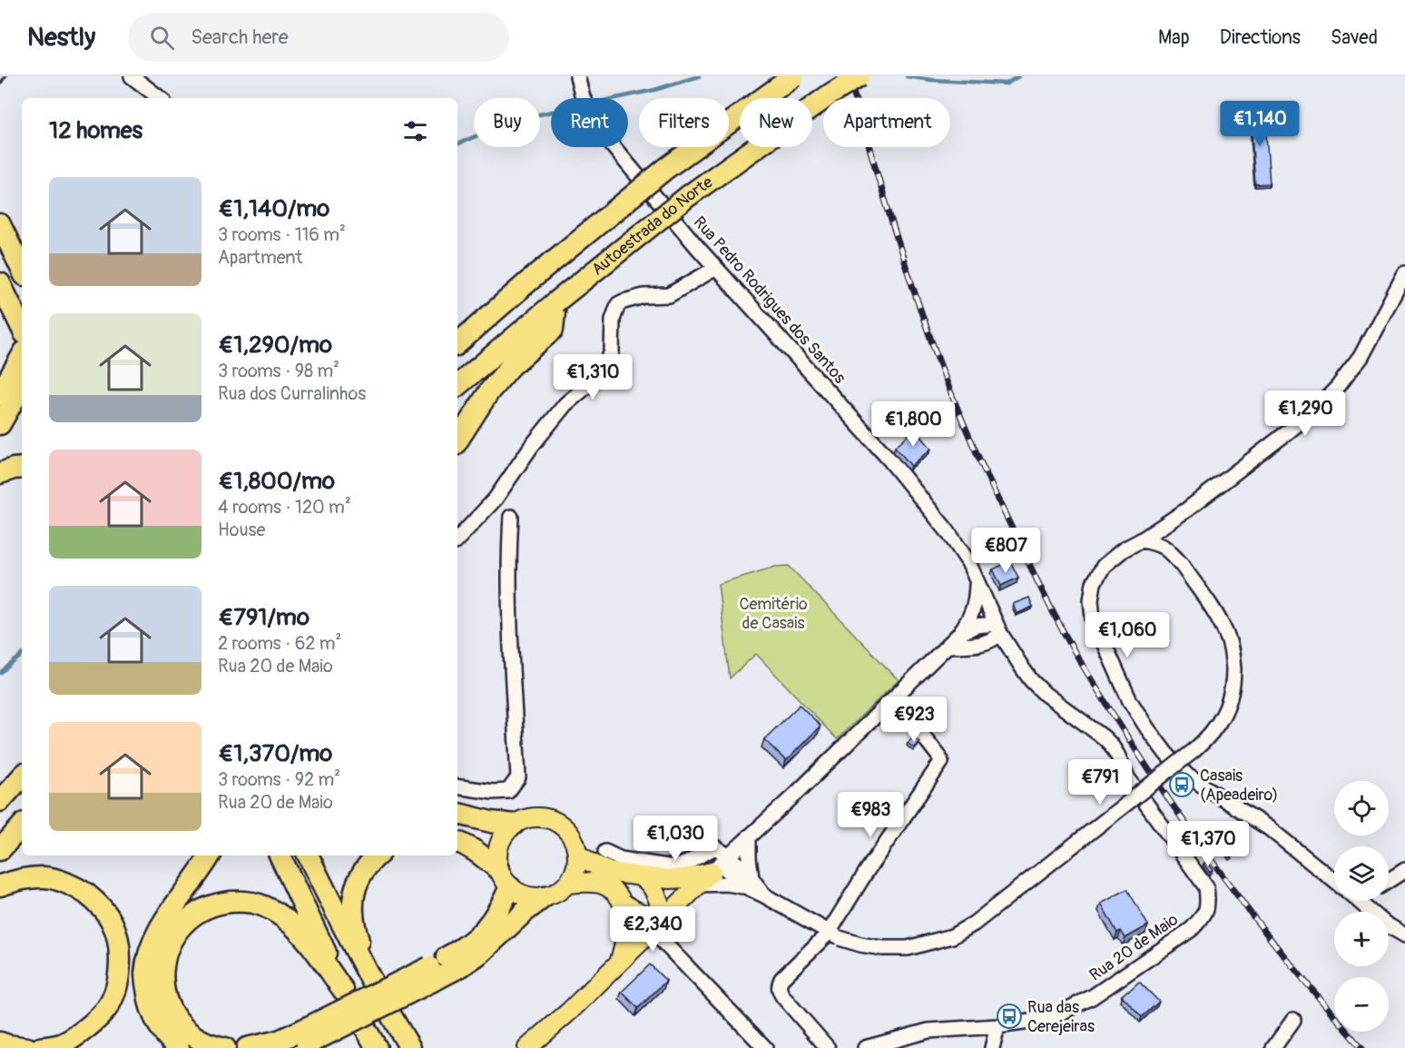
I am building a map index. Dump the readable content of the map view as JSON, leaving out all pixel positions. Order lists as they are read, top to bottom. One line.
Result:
{"streets":{"highway":["Autoestrada do Norte"],"street":["Rua Pedro Rodrigues dos Santos","Rua 20 de Maio"]},"crossings":[["Rua Pedro Rodrigues dos Santos","Rua 20 de Maio"]],"parks":["Cemitério de Casais"],"places":{"bus stop":["Casais (Apeadeiro)","Rua das Cerejeiras"]},"page":{"header":"Nestly","search":"Search here","nav":["Map","Directions","Saved"],"chip":["Buy","Rent","Filters","New","Apartment"],"heading":"12 homes","price":["€1,140","€1,310","€1,290","€1,800","€807","€1,060","€923","€791","€983","€1,030","€1,370","€2,340"],"list":[{"name":"€1,140/mo","note":"3 rooms · 116 m² · Apartment"},{"name":"€1,290/mo","note":"3 rooms · 98 m² · Rua dos Curralinhos"},{"name":"€1,800/mo","note":"4 rooms · 120 m² · House"},{"name":"€791/mo","note":"2 rooms · 62 m² · Rua 20 de Maio"},{"name":"€1,370/mo","note":"3 rooms · 92 m² · Rua 20 de Maio"}],"map_buttons":["+","−"]}}
